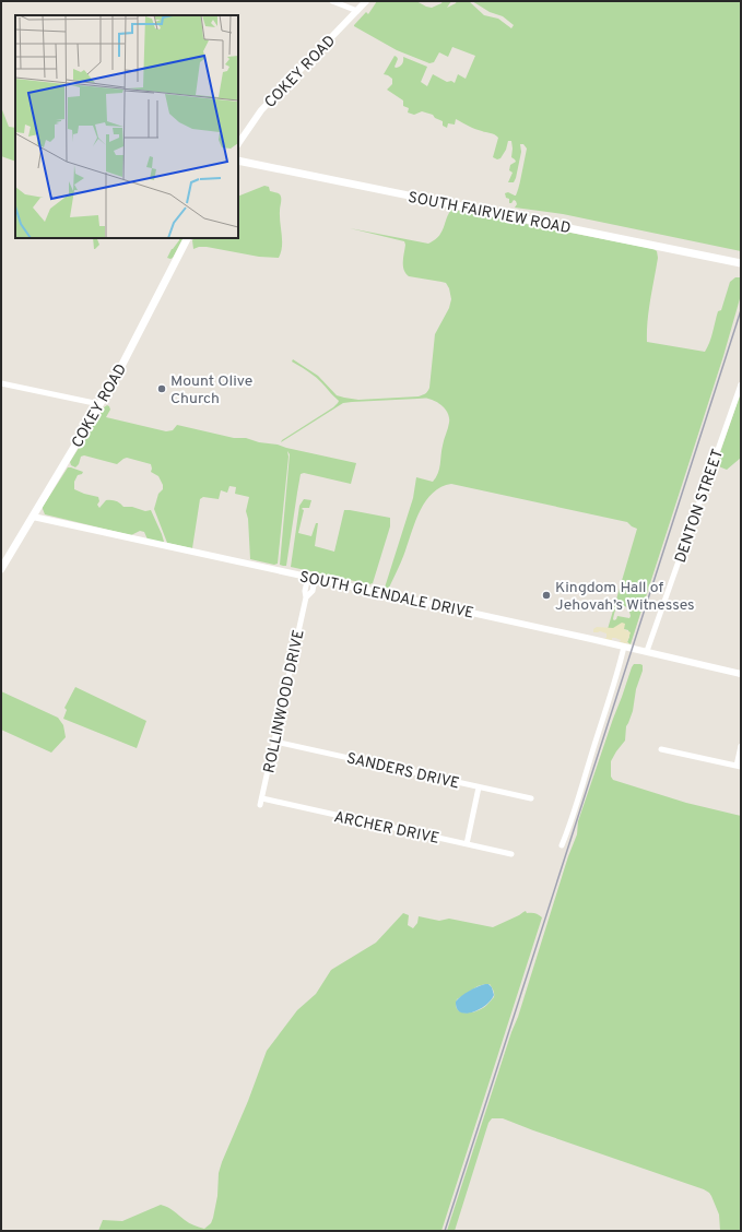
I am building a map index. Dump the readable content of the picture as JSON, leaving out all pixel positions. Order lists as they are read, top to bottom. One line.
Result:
{"streets":{"main road":["COKEY ROAD","SOUTH FAIRVIEW ROAD"],"street":["DENTON STREET","SOUTH GLENDALE DRIVE","ROLLINWOOD DRIVE","SANDERS DRIVE","ARCHER DRIVE"]},"crossings":[["COKEY ROAD","SOUTH GLENDALE DRIVE"],["DENTON STREET","SOUTH GLENDALE DRIVE"],["SOUTH GLENDALE DRIVE","ROLLINWOOD DRIVE"],["ROLLINWOOD DRIVE","SANDERS DRIVE"],["ROLLINWOOD DRIVE","ARCHER DRIVE"]],"places":["Mount Olive Church","Kingdom Hall of Jehovah’s Witnesses"]}
